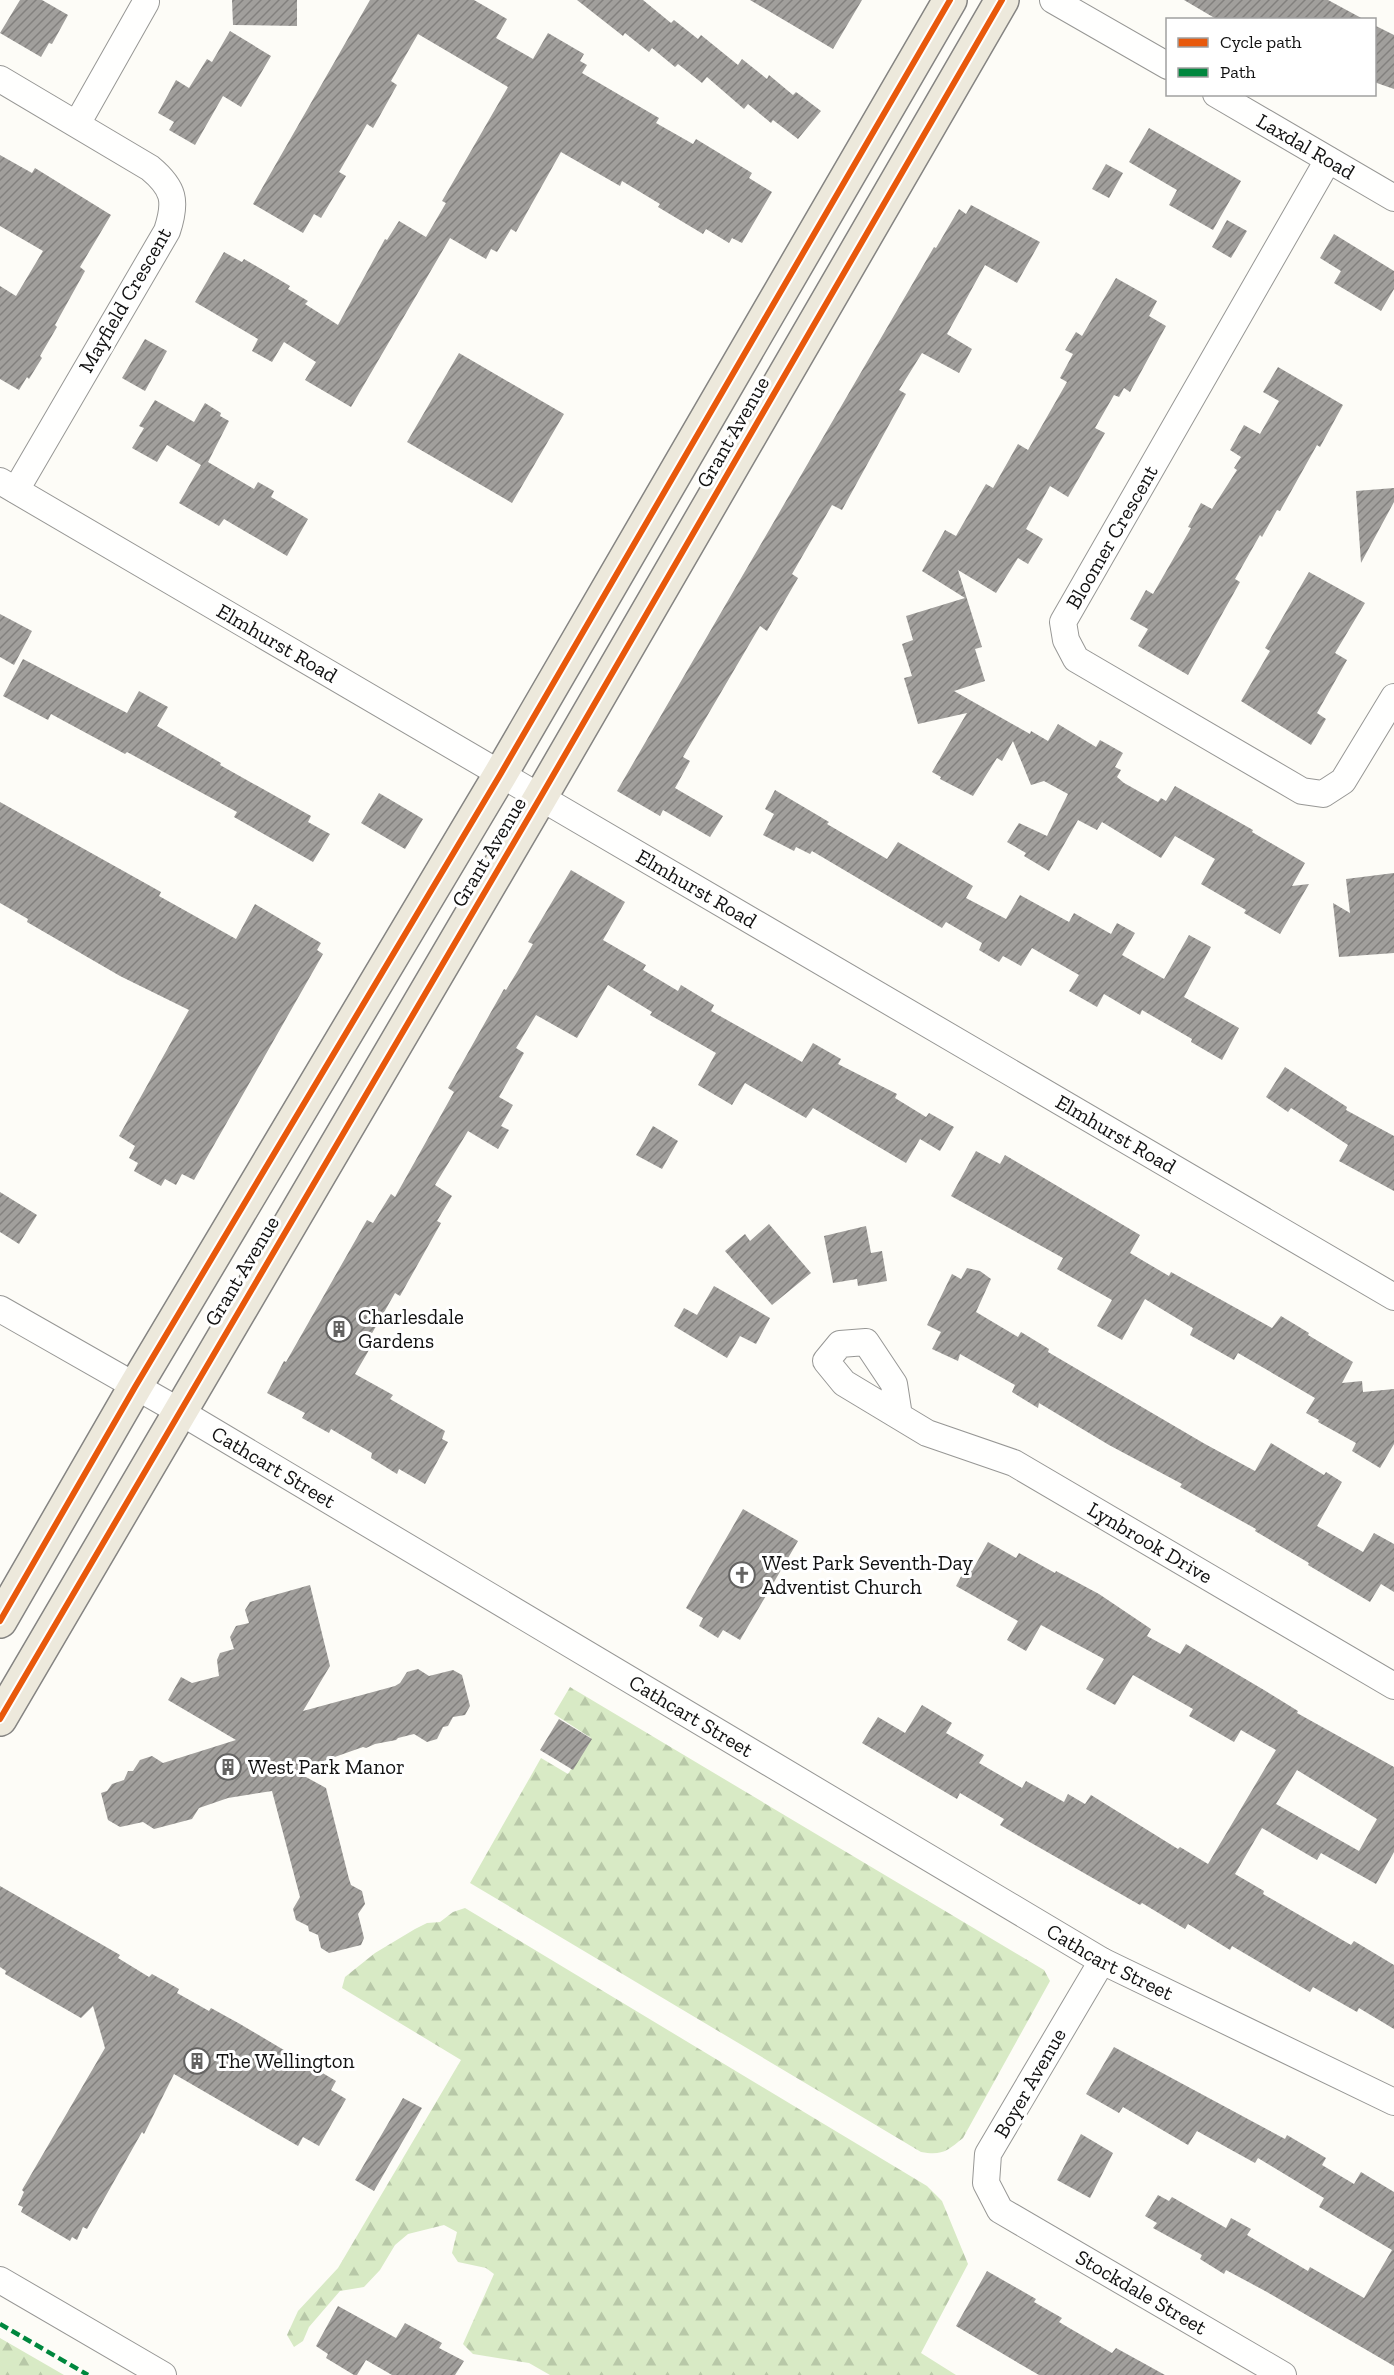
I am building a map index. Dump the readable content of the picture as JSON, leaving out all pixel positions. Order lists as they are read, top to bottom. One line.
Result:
{"streets":{"main road":["Grant Avenue"],"street":["Laxdal Road","Mayfield Crescent","Bloomer Crescent","Elmhurst Road","Cathcart Street","Lynbrook Drive","Boyer Avenue","Stockdale Street"]},"crossings":[["Laxdal Road","Bloomer Crescent"],["Mayfield Crescent","Elmhurst Road"],["Grant Avenue","Elmhurst Road"],["Grant Avenue","Cathcart Street"],["Cathcart Street","Boyer Avenue"],["Boyer Avenue","Stockdale Street"]],"places":{"building":["Charlesdale Gardens","West Park Manor","The Wellington"],"church":["West Park Seventh-Day Adventist Church"]},"legend":["Cycle path","Path"]}
